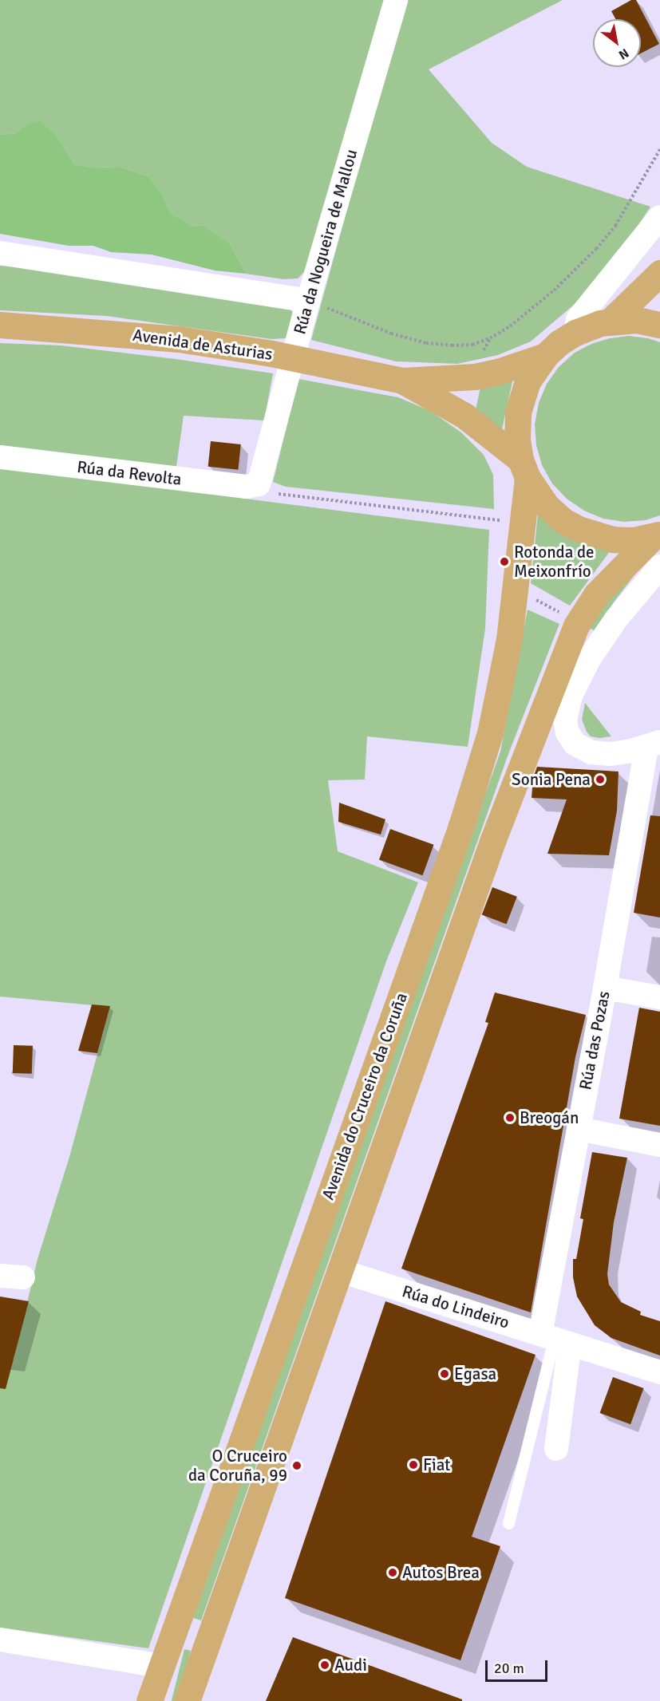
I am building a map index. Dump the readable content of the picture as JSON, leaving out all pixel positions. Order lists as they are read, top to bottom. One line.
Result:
{"streets":{"main road":["Avenida de Asturias","Avenida do Cruceiro da Coruña"],"street":["Rúa da Nogueira de Mallou","Rúa da Revolta","Rúa das Pozas","Rúa do Lindeiro"]},"crossings":[["Rúa da Nogueira de Mallou","Rúa da Revolta"],["Avenida de Asturias","Avenida do Cruceiro da Coruña"],["Rúa das Pozas","Rúa do Lindeiro"],["Avenida do Cruceiro da Coruña","Rúa do Lindeiro"]],"places":["Rotonda de Meixonfrío","Sonia Pena","Breogán","Egasa","Fiat","O Cruceiro da Coruña, 99","Autos Brea","Audi"],"scale_bar":"20 m","north":"bottom right"}
